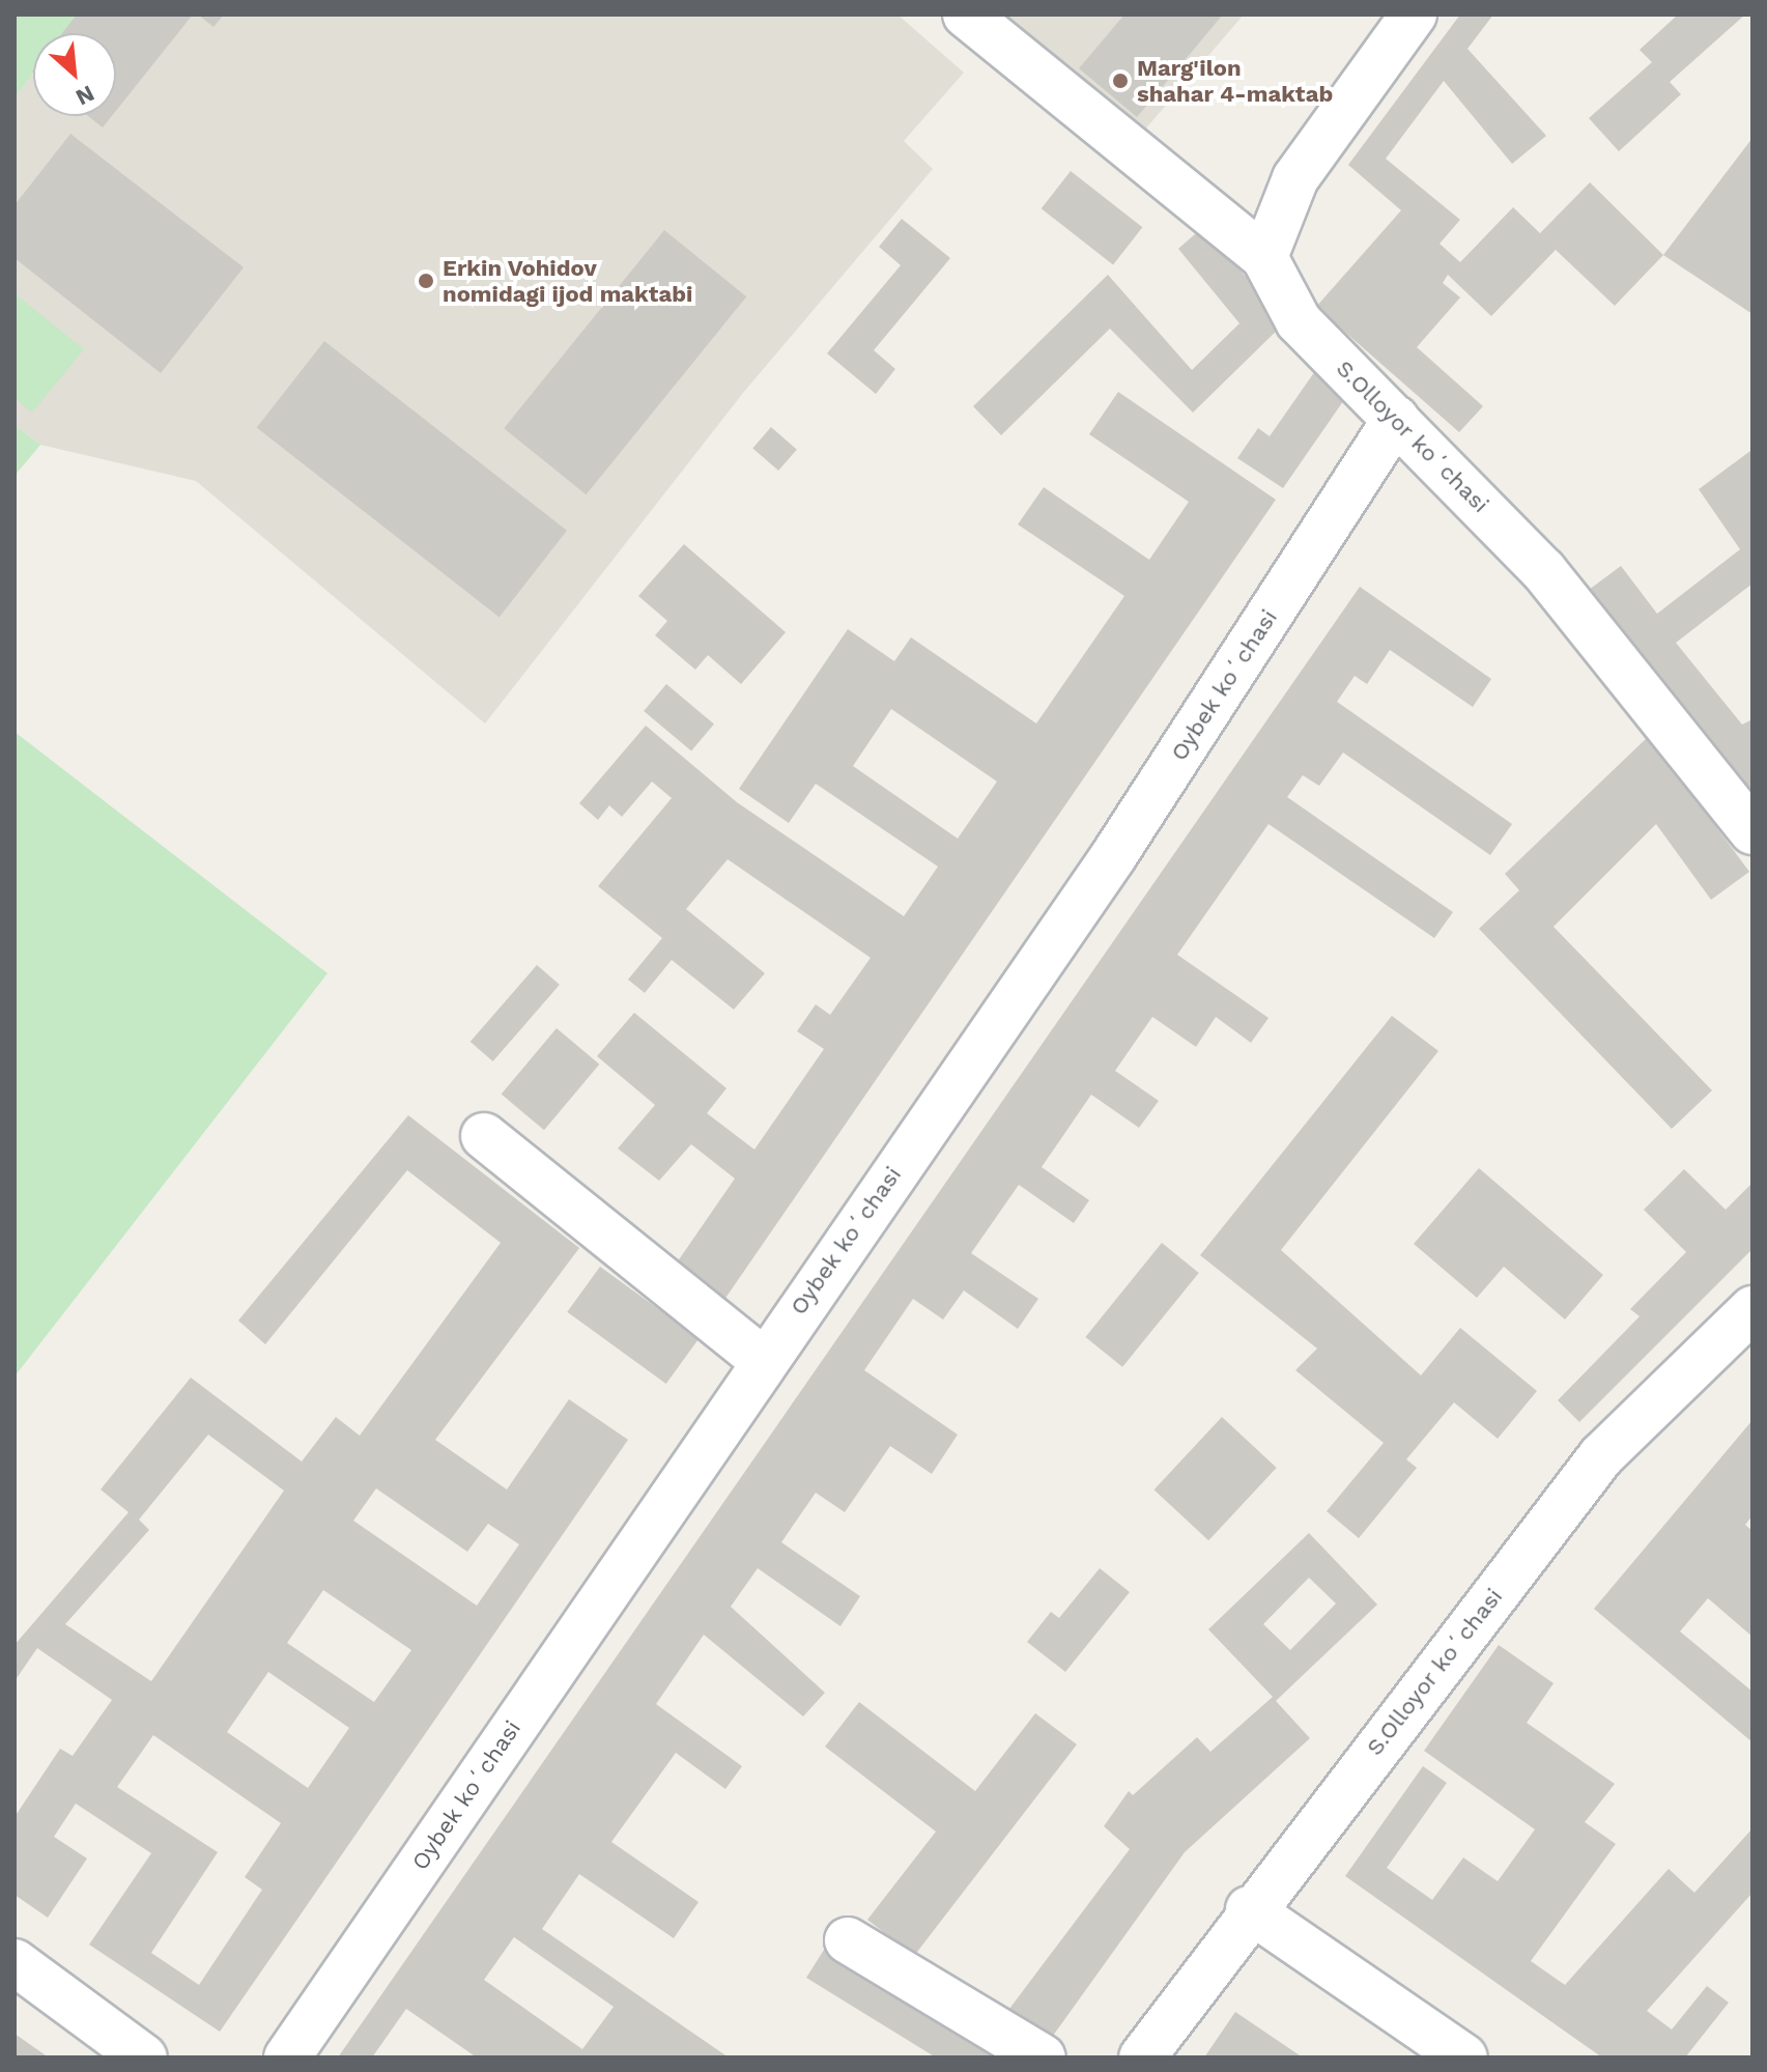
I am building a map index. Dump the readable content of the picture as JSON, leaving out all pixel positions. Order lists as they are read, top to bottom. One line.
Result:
{"streets":{"street":["S.Olloyor koʻchasi","Oybek koʻchasi"]},"crossings":[["S.Olloyor koʻchasi","Oybek koʻchasi"]],"places":["Marg'ilon shahar 4-maktab","Erkin Vohidov nomidagi ijod maktabi"],"north":"bottom right"}
